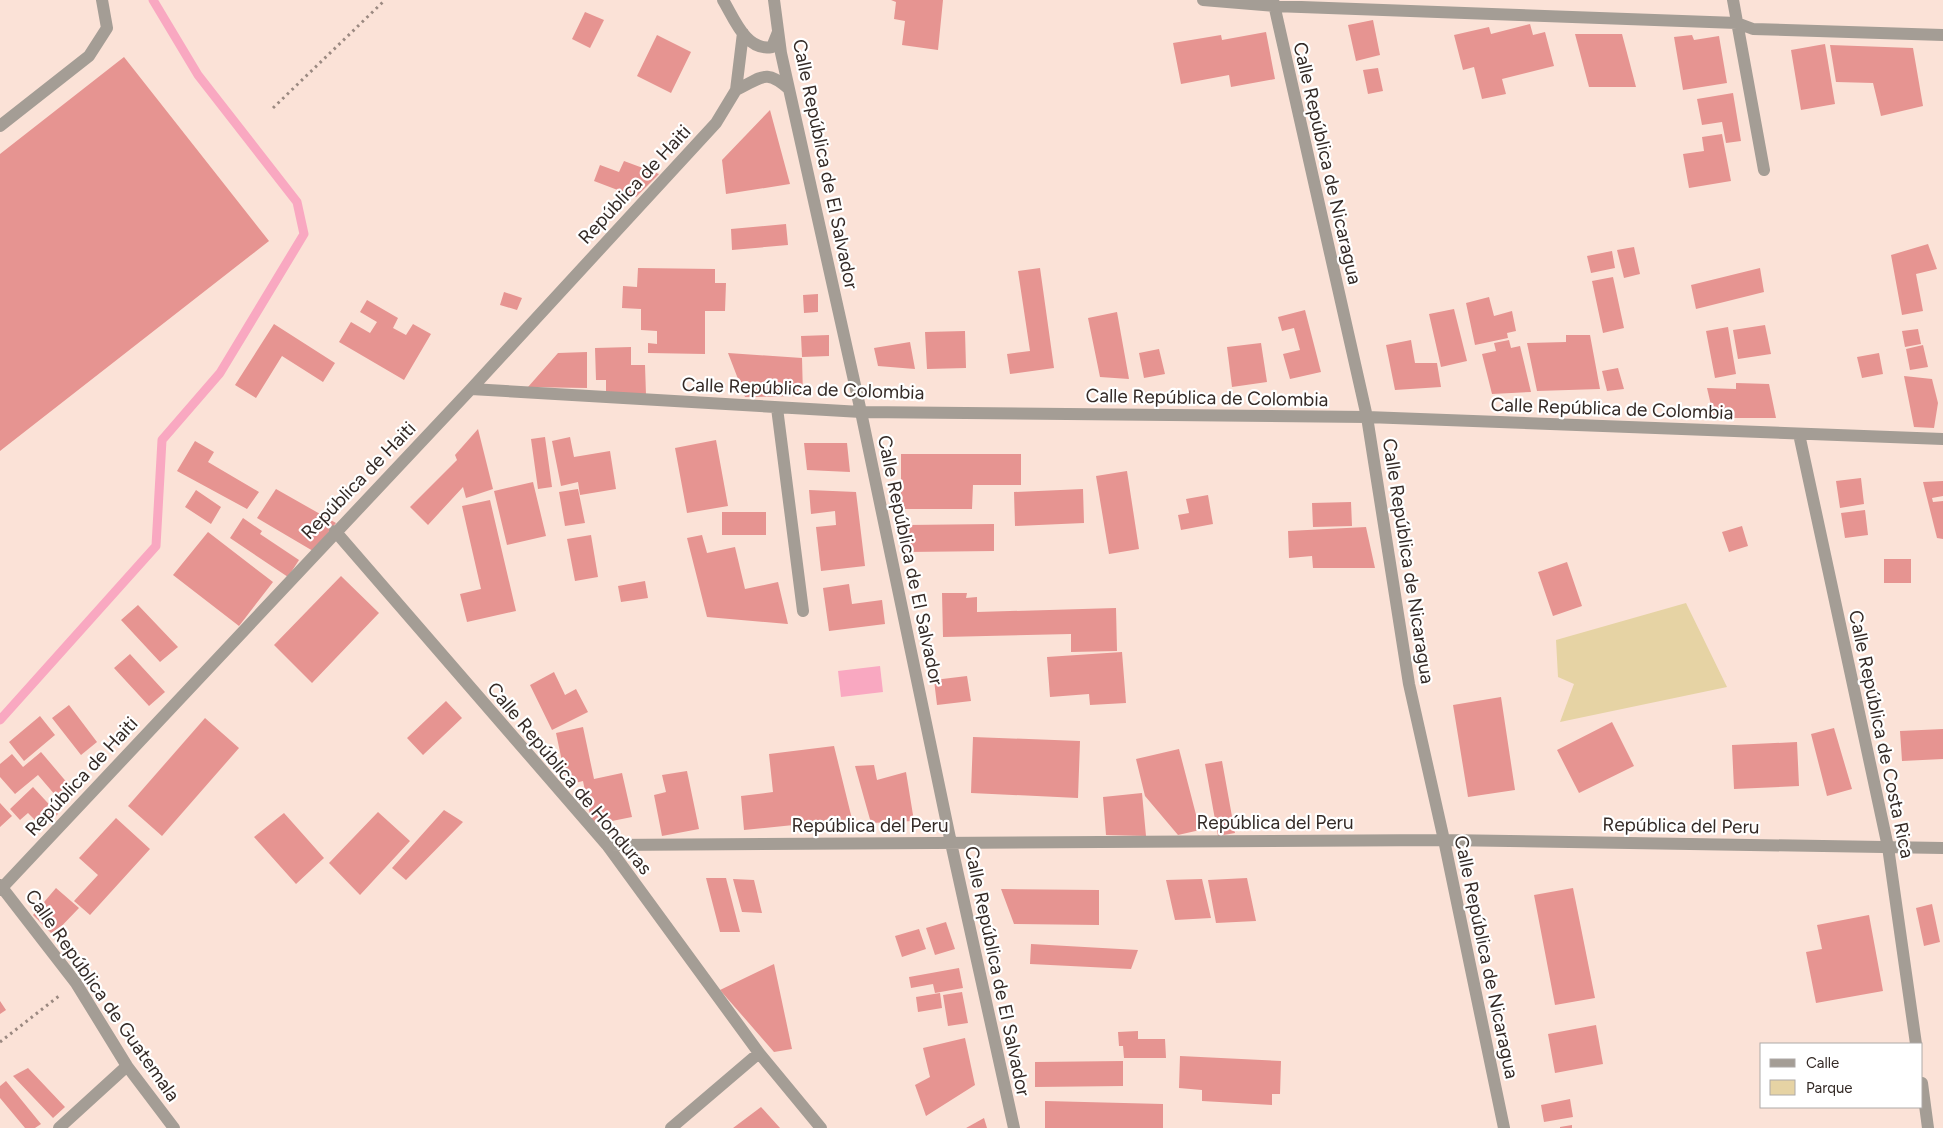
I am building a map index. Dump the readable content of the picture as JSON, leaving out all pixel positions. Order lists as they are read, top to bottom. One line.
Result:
{"streets":{"street":["Calle República de Nicaragua","Calle República de El Salvador","República de Haiti","Calle República de Colombia","Calle República de Costa Rica","Calle República de Honduras","República del Peru","Calle República de Guatemala"]},"crossings":[["Calle República de Nicaragua","Calle República de Colombia"],["Calle República de Nicaragua","República del Peru"],["Calle República de El Salvador","Calle República de Colombia"],["Calle República de El Salvador","República del Peru"],["República de Haiti","Calle República de Colombia"],["República de Haiti","Calle República de Honduras"],["República de Haiti","Calle República de Guatemala"],["Calle República de Colombia","Calle República de Costa Rica"],["Calle República de Costa Rica","República del Peru"],["Calle República de Honduras","República del Peru"]],"legend":["Calle","Parque"]}
